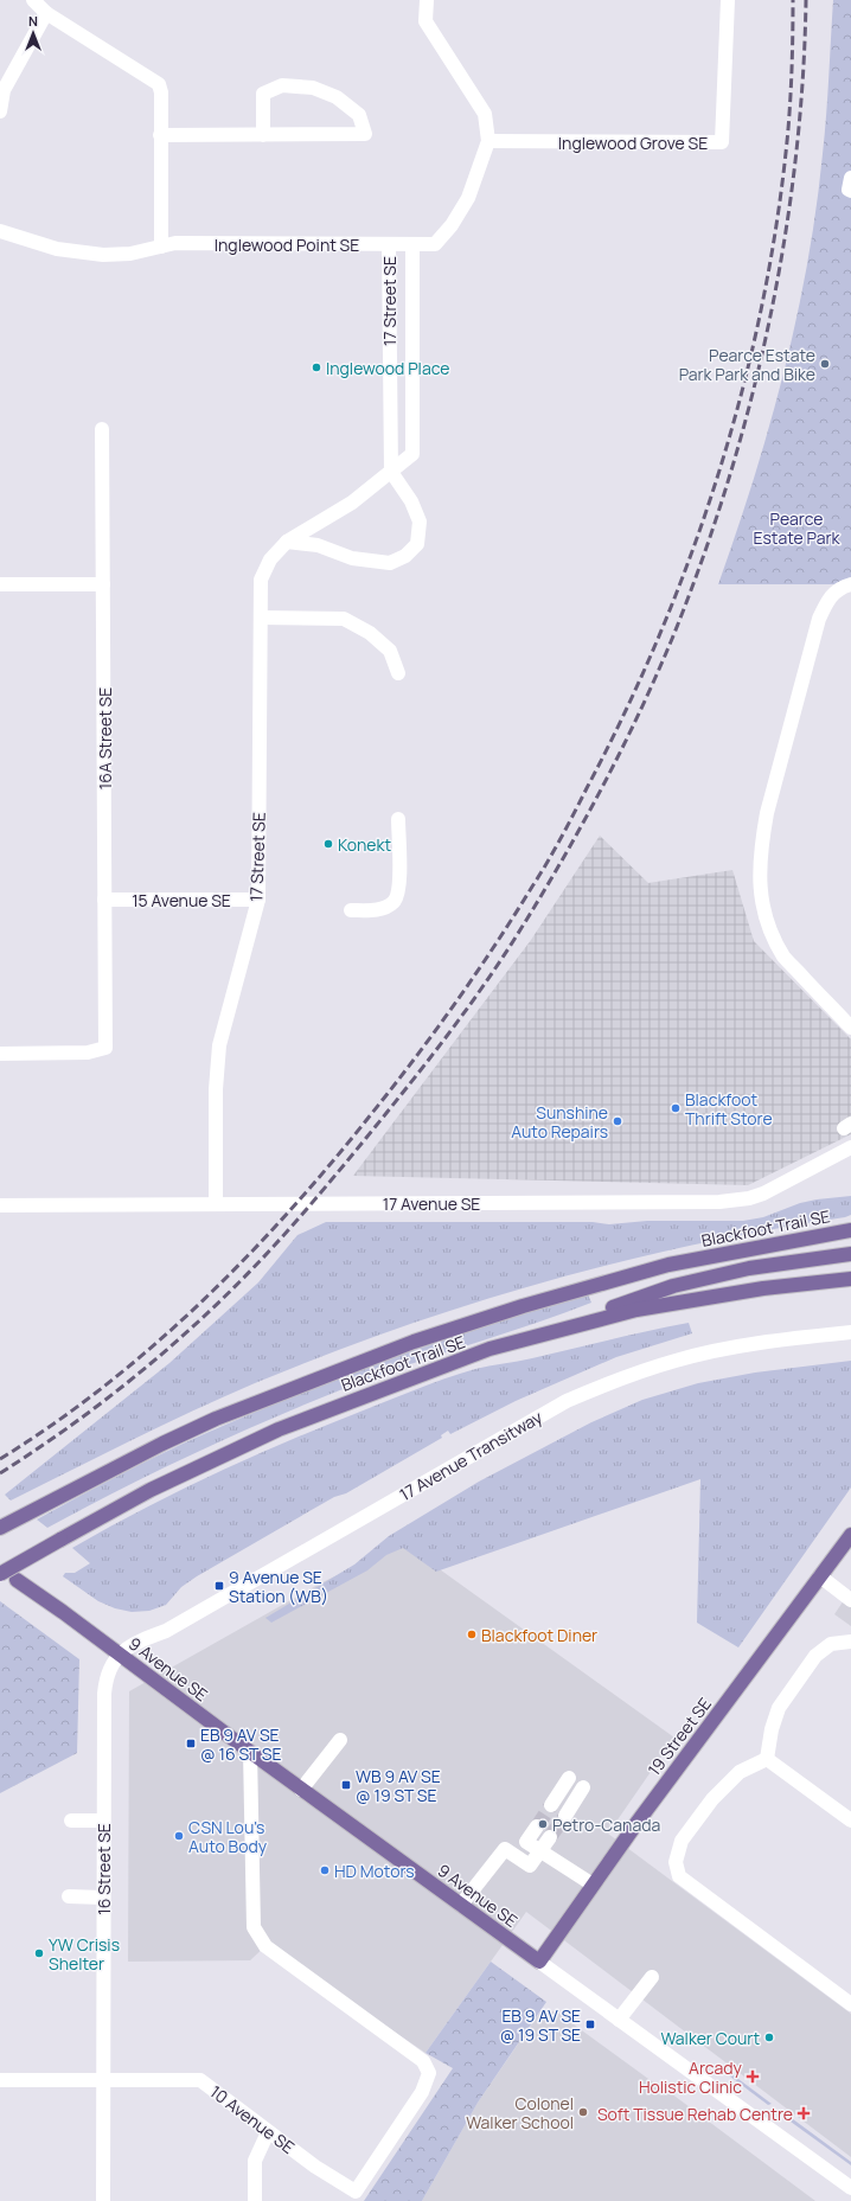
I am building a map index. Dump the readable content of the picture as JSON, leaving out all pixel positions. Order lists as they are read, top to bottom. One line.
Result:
{"streets":{"main road":["Blackfoot Trail SE","9 Avenue SE","19 Street SE"],"street":["Inglewood Grove SE","Inglewood Point SE","17 Street SE","16A Street SE","15 Avenue SE","17 Avenue SE","17 Avenue Transitway","16 Street SE","10 Avenue SE"]},"crossings":[["Inglewood Point SE","17 Street SE"],["17 Street SE","15 Avenue SE"],["17 Street SE","17 Avenue SE"],["16A Street SE","15 Avenue SE"],["17 Avenue Transitway","9 Avenue SE"],["17 Avenue Transitway","16 Street SE"],["9 Avenue SE","19 Street SE"],["9 Avenue SE","16 Street SE"],["9 Avenue SE","10 Avenue SE"],["16 Street SE","10 Avenue SE"]],"parks":["Pearce Estate Park"],"places":{"other":["Pearce Estate Park Park and Bike","Inglewood Place","Konekt","Blackfoot Thrift Store","Sunshine Auto Repairs","Blackfoot Diner","Petro-Canada","CSN Lou's Auto Body","HD Motors","YW Crisis Shelter","Walker Court","Colonel Walker School"],"transit":["9 Avenue SE Station (WB)","EB 9 AV SE @ 16 ST SE","WB 9 AV SE @ 19 ST SE","EB 9 AV SE @ 19 ST SE"],"health":["Arcady Holistic Clinic","Soft Tissue Rehab Centre"]},"north":"top"}
